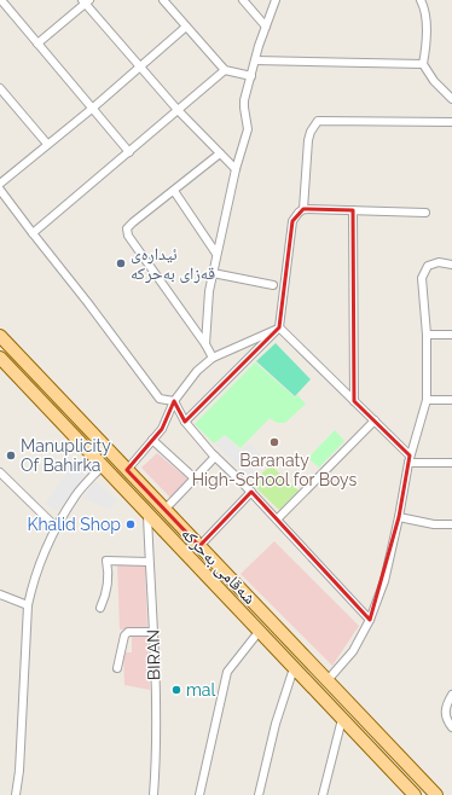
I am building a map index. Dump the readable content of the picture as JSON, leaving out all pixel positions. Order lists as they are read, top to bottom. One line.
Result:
{"streets":{"main road":["شەقامی بەحرکە"],"street":["BIRAN"]},"crossings":[["شەقامی بەحرکە","BIRAN"]],"places":["ئیدارەی قەزای بەحرکە","Baranaty High-School for Boys","Manuplicity Of Bahirka","Khalid Shop","mal"]}
